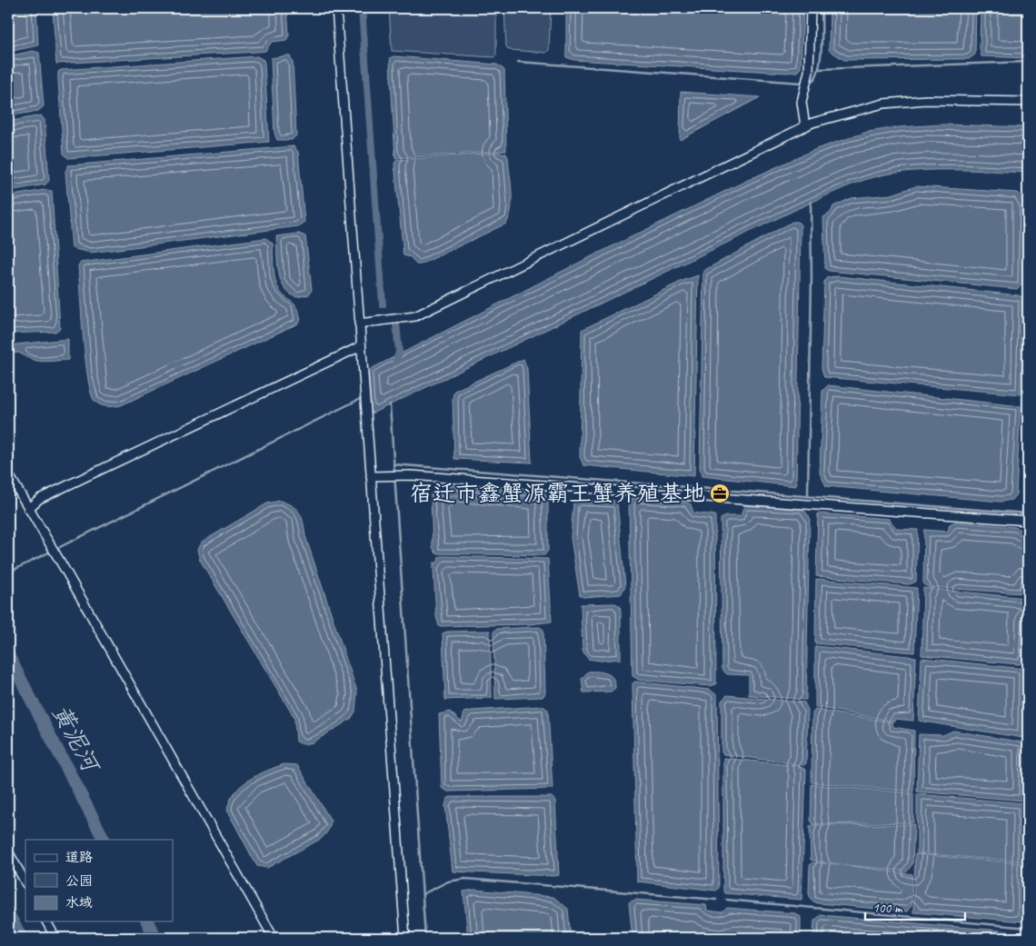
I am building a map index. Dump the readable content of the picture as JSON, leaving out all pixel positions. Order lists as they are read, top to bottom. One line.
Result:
{"water":["黄泥河"],"places":{"office":["宿迁市鑫蟹源霸王蟹养殖基地"]},"legend":["道路","公园","水域"],"scale_bar":"100 m"}
